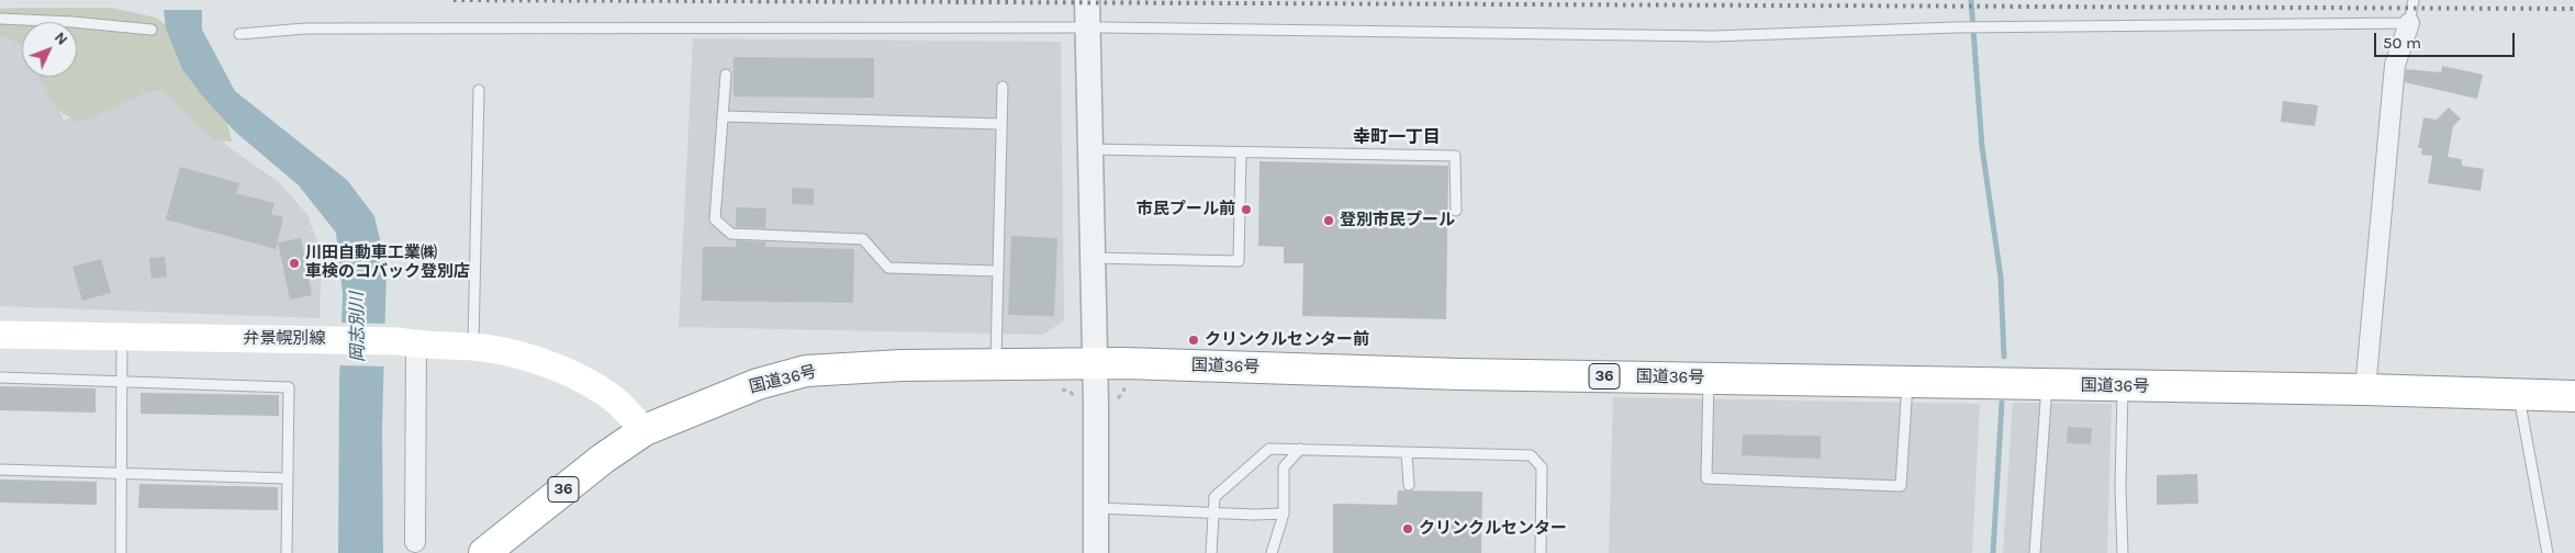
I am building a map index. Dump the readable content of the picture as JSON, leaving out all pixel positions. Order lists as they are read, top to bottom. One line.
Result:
{"streets":{"highway":["国道36号","36"],"main road":["弁景幌別線"]},"crossings":[["弁景幌別線","国道36号"],["弁景幌別線","36"],["国道36号","36"]],"districts":["幸町一丁目"],"water":["岡志別川"],"places":["市民プール前","登別市民プール","川田自動車工業㈱ 車検のコバック登別店","クリンクルセンター前","クリンクルセンター"],"scale_bar":"50 m","north":"top right"}
